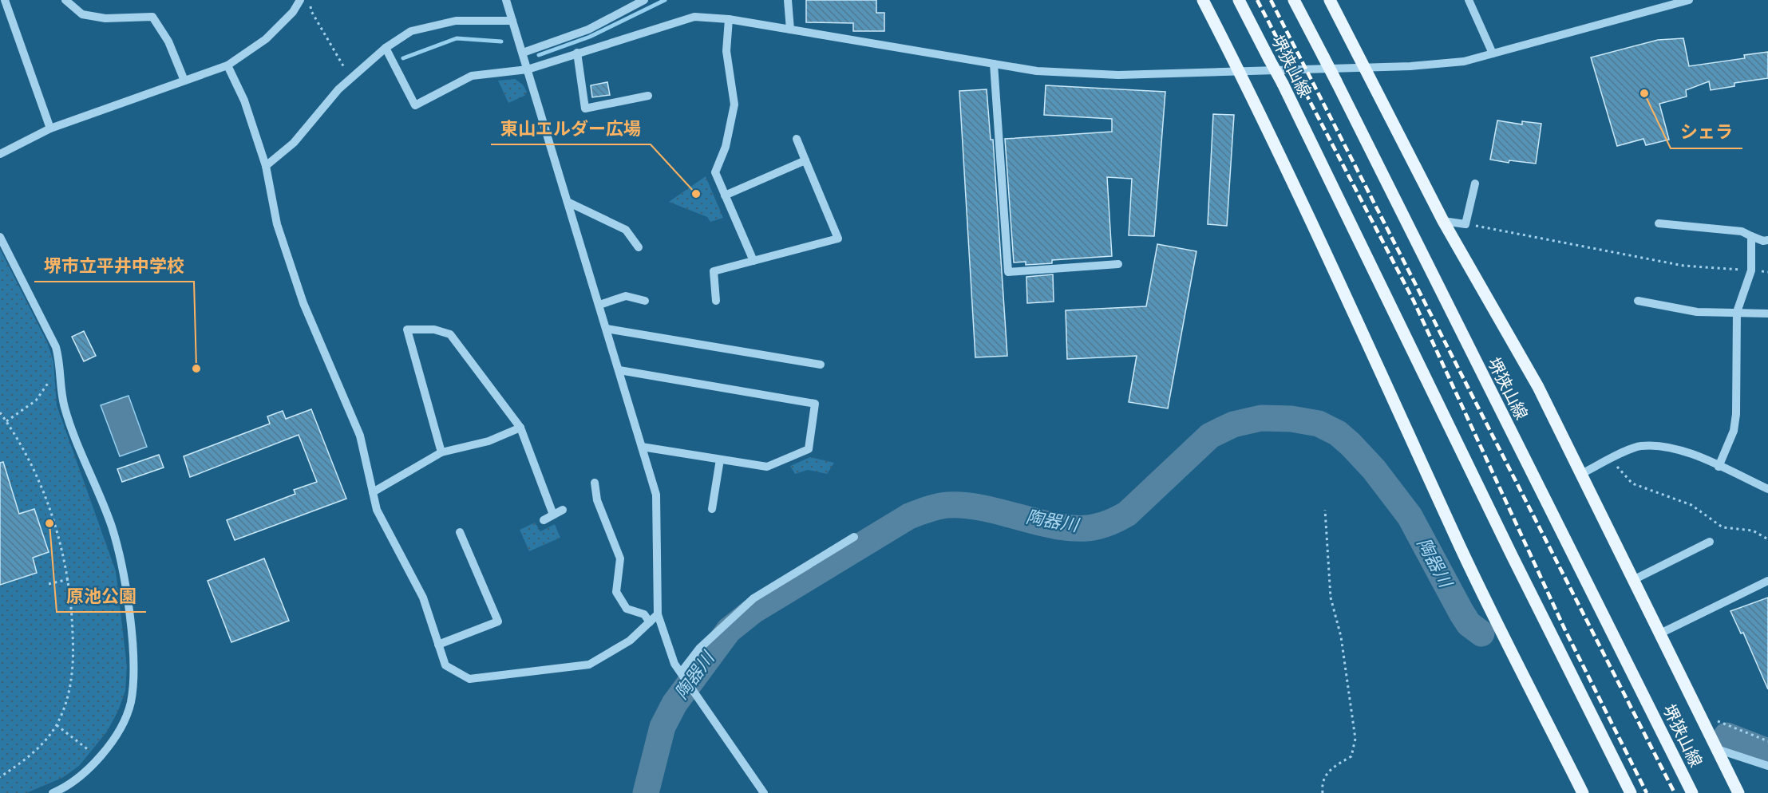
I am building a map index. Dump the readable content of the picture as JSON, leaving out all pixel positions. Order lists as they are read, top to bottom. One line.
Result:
{"streets":{"main road":["堺狭山線"]},"water":["陶器川"],"places":["シェラ","東山エルダー広場","堺市立平井中学校","原池公園"]}
